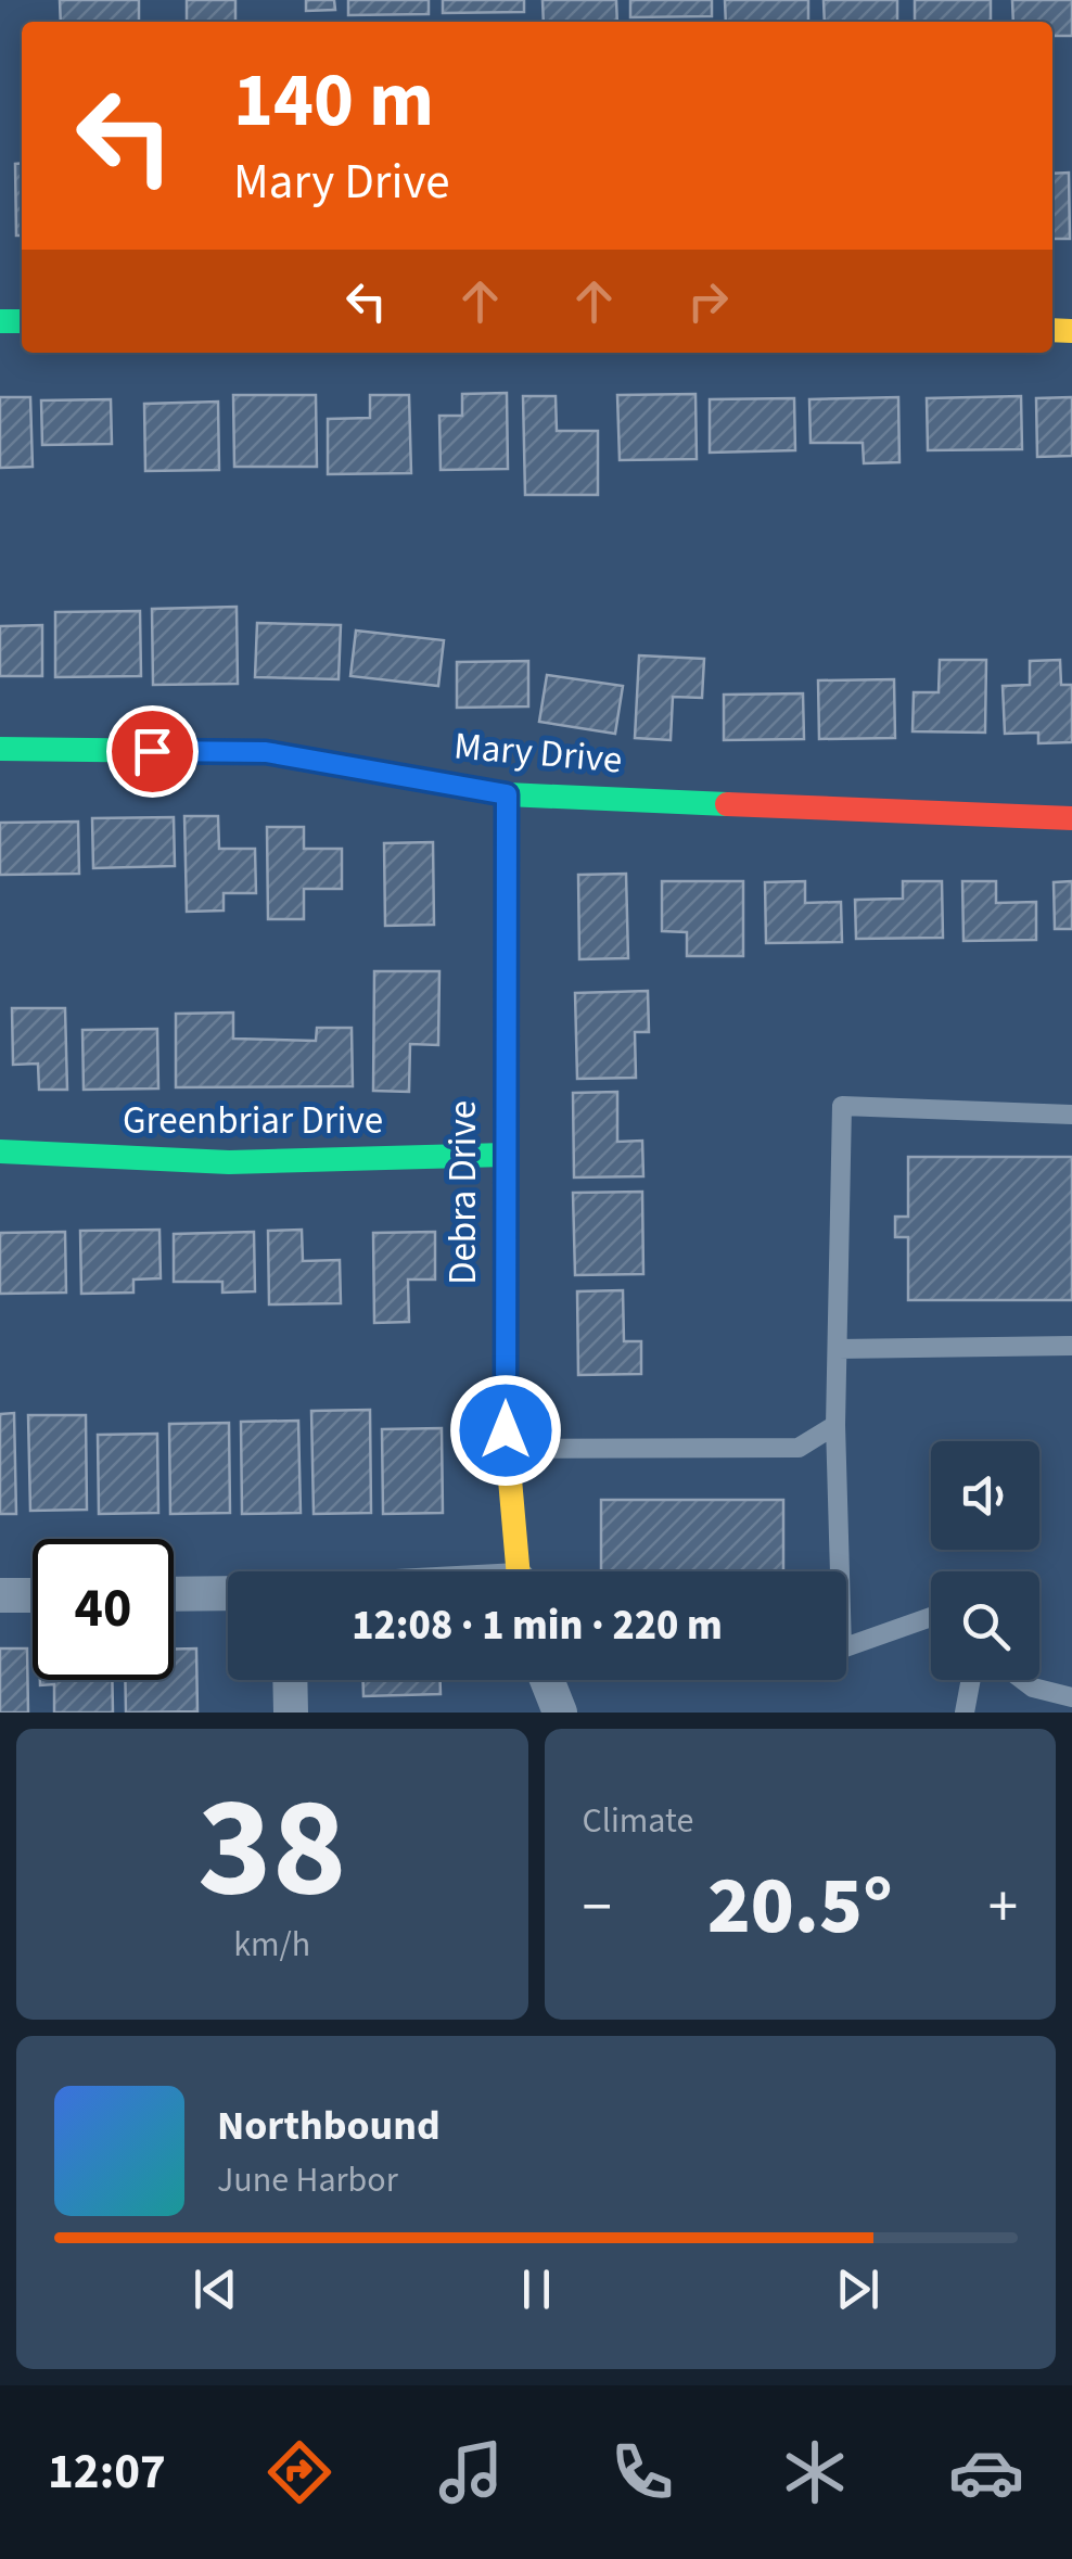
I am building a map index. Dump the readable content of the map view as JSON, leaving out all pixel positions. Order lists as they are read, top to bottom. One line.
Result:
{"streets":{"street":["Mary Drive","Greenbriar Drive","Debra Drive"]},"crossings":[["Mary Drive","Debra Drive"],["Greenbriar Drive","Debra Drive"]],"page":{"turn":["140 m","Mary Drive"],"limit":"40","trip":"12:08 · 1 min · 220 m","tile":[["38","km/h"],"Climate"],"heat":["−","20.5°","+"],"song":["Northbound","June Harbor"],"tabs":"12:07"}}
